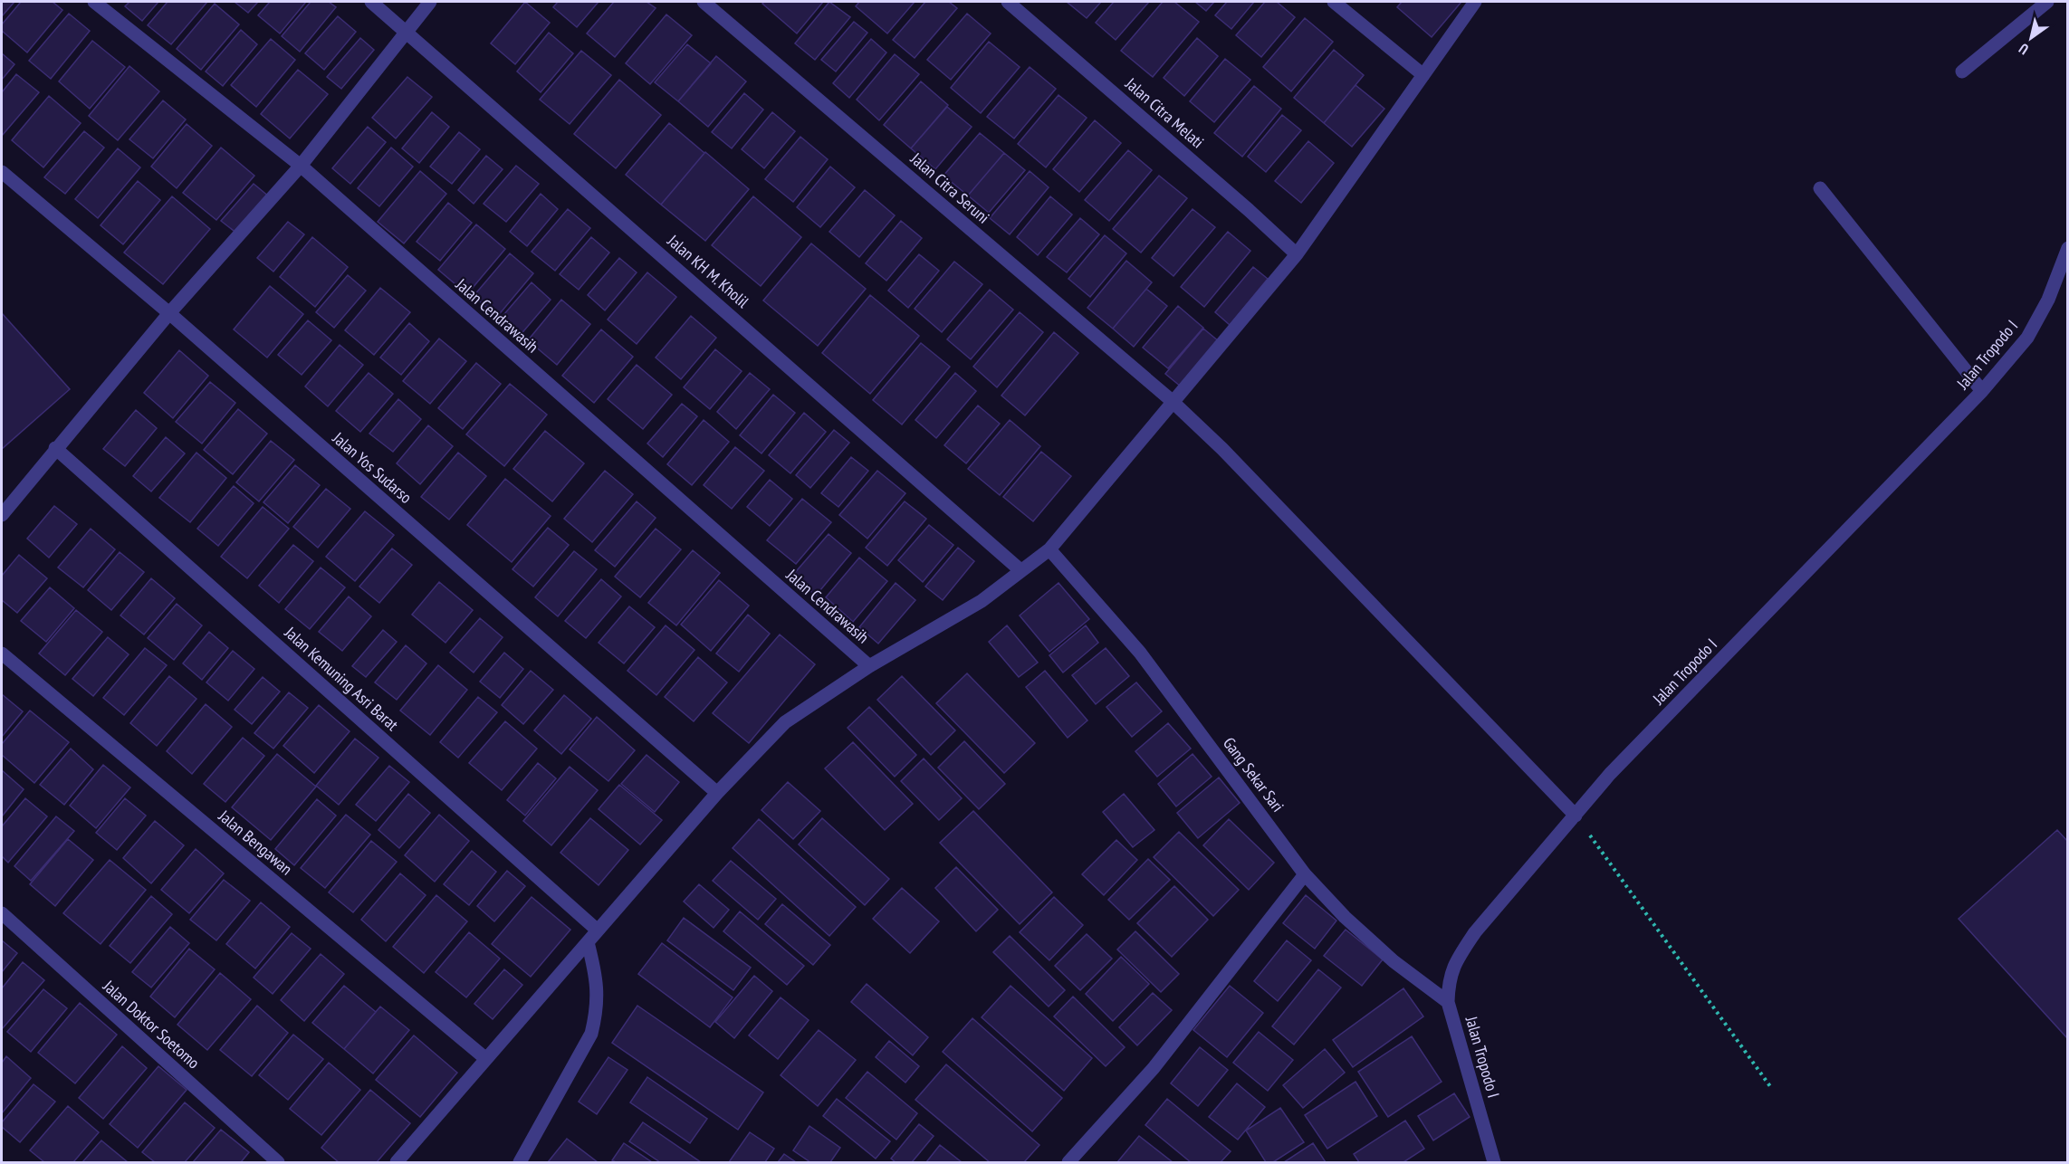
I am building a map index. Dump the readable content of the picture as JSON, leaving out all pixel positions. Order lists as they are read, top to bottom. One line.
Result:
{"streets":{"street":["Jalan Citra Melati","Jalan Citra Seruni","Jalan KH M. Kholil","Jalan Cendrawasih","Jalan Tropodo I","Jalan Yos Sudarso","Jalan Kemuning Asri Barat","Gang Sekar Sari","Jalan Bengawan","Jalan Doktor Soetomo"]},"crossings":[["Jalan Citra Seruni","Jalan Tropodo I"],["Jalan Tropodo I","Gang Sekar Sari"]],"north":"bottom left"}
